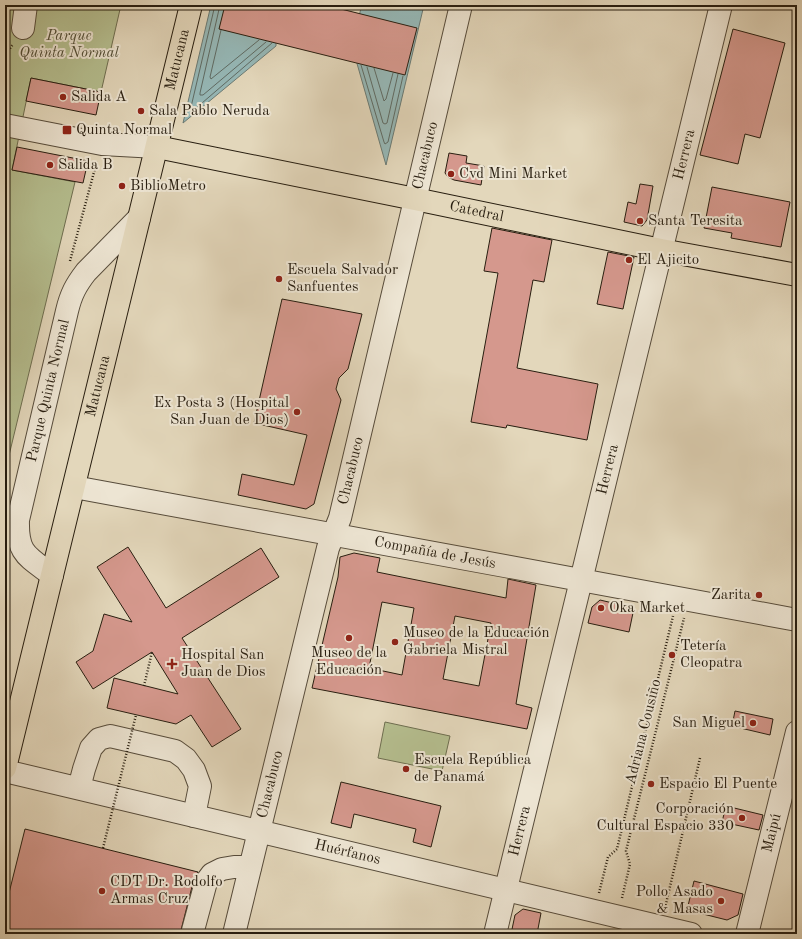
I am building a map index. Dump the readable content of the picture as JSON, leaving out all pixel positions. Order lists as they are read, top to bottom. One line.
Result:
{"streets":{"main road":["Matucana","Catedral"],"street":["Chacabuco","Herrera","Parque Quinta Normal","Compañía de Jesús","Maipú","Huérfanos"],"path":["Adriana Cousiño"]},"crossings":[["Matucana","Catedral"],["Matucana","Parque Quinta Normal"],["Matucana","Compañía de Jesús"],["Matucana","Huérfanos"],["Chacabuco","Catedral"],["Chacabuco","Compañía de Jesús"],["Chacabuco","Huérfanos"],["Herrera","Catedral"],["Herrera","Compañía de Jesús"],["Herrera","Huérfanos"],["Compañía de Jesús","Adriana Cousiño"],["Adriana Cousiño","Huérfanos"]],"parks":["Parque Quinta Normal"],"places":{"other":["Salida A","Sala Pablo Neruda","Salida B","Cvd Mini Market","BiblioMetro","Santa Teresita","El Ajicito","Escuela Salvador Sanfuentes","Ex Posta 3 (Hospital San Juan de Dios)","Zarita","Oka Market","Museo de la Educación","Museo de la Educación Gabriela Mistral","Tetería Cleopatra","San Miguel","Escuela República de Panamá","Espacio El Puente","Corporación Cultural Espacio 330","CDT Dr. Rodolfo Armas Cruz","Pollo Asado & Masas"],"transit":["Quinta Normal"],"health":["Hospital San Juan de Dios"]}}
